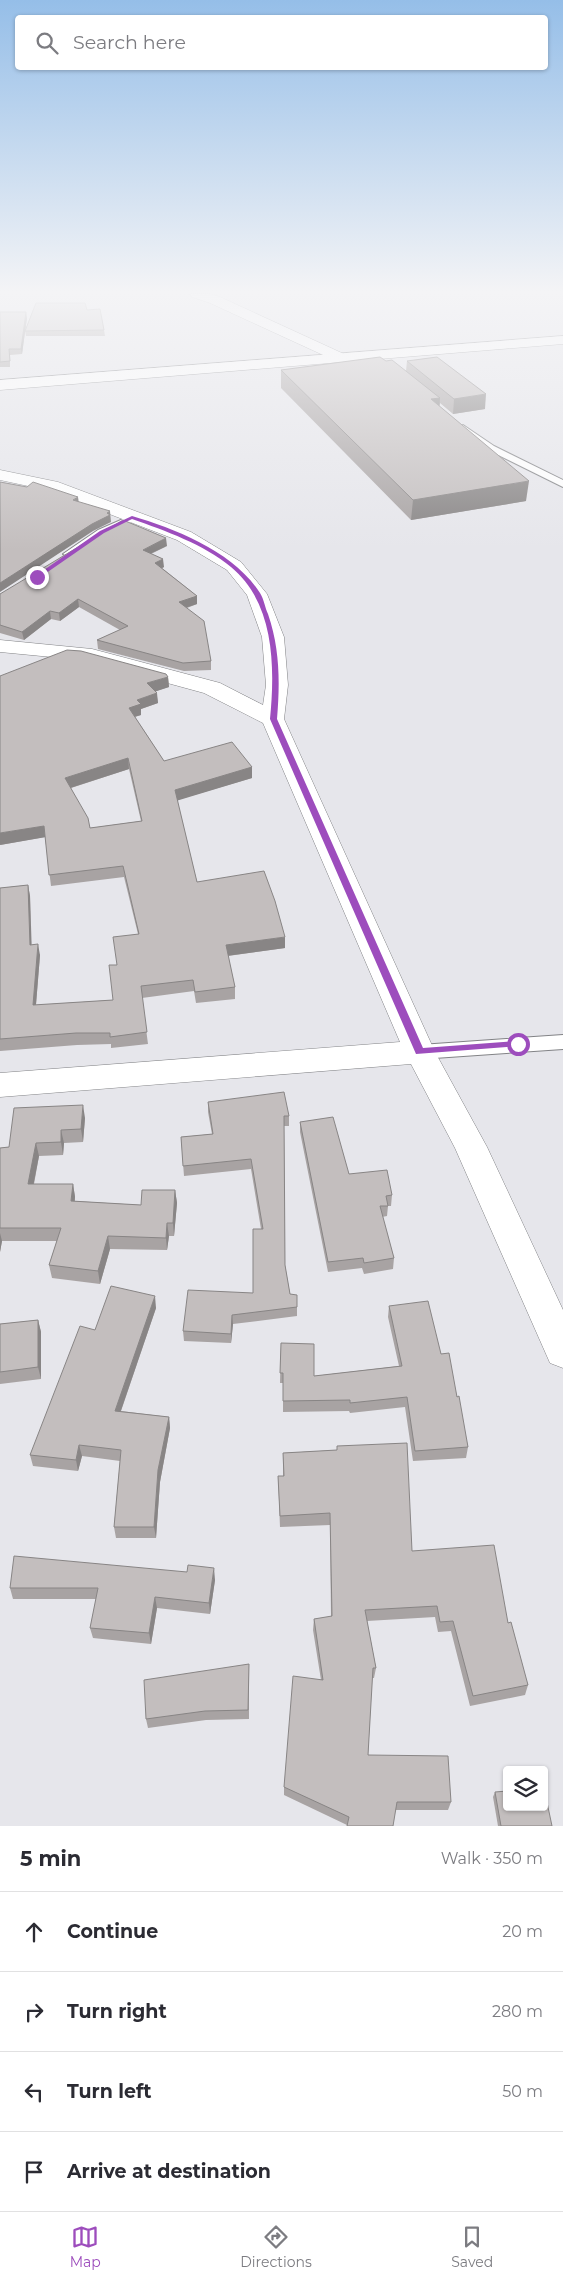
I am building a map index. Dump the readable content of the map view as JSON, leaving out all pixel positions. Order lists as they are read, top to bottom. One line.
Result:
{"page":{"search":"Search here","heading":["5 min","Walk · 350 m"],"list":[["Continue","20 m"],["Turn right","280 m"],["Turn left","50 m"],"Arrive at destination"],"nav":["Map","Directions","Saved"]}}
